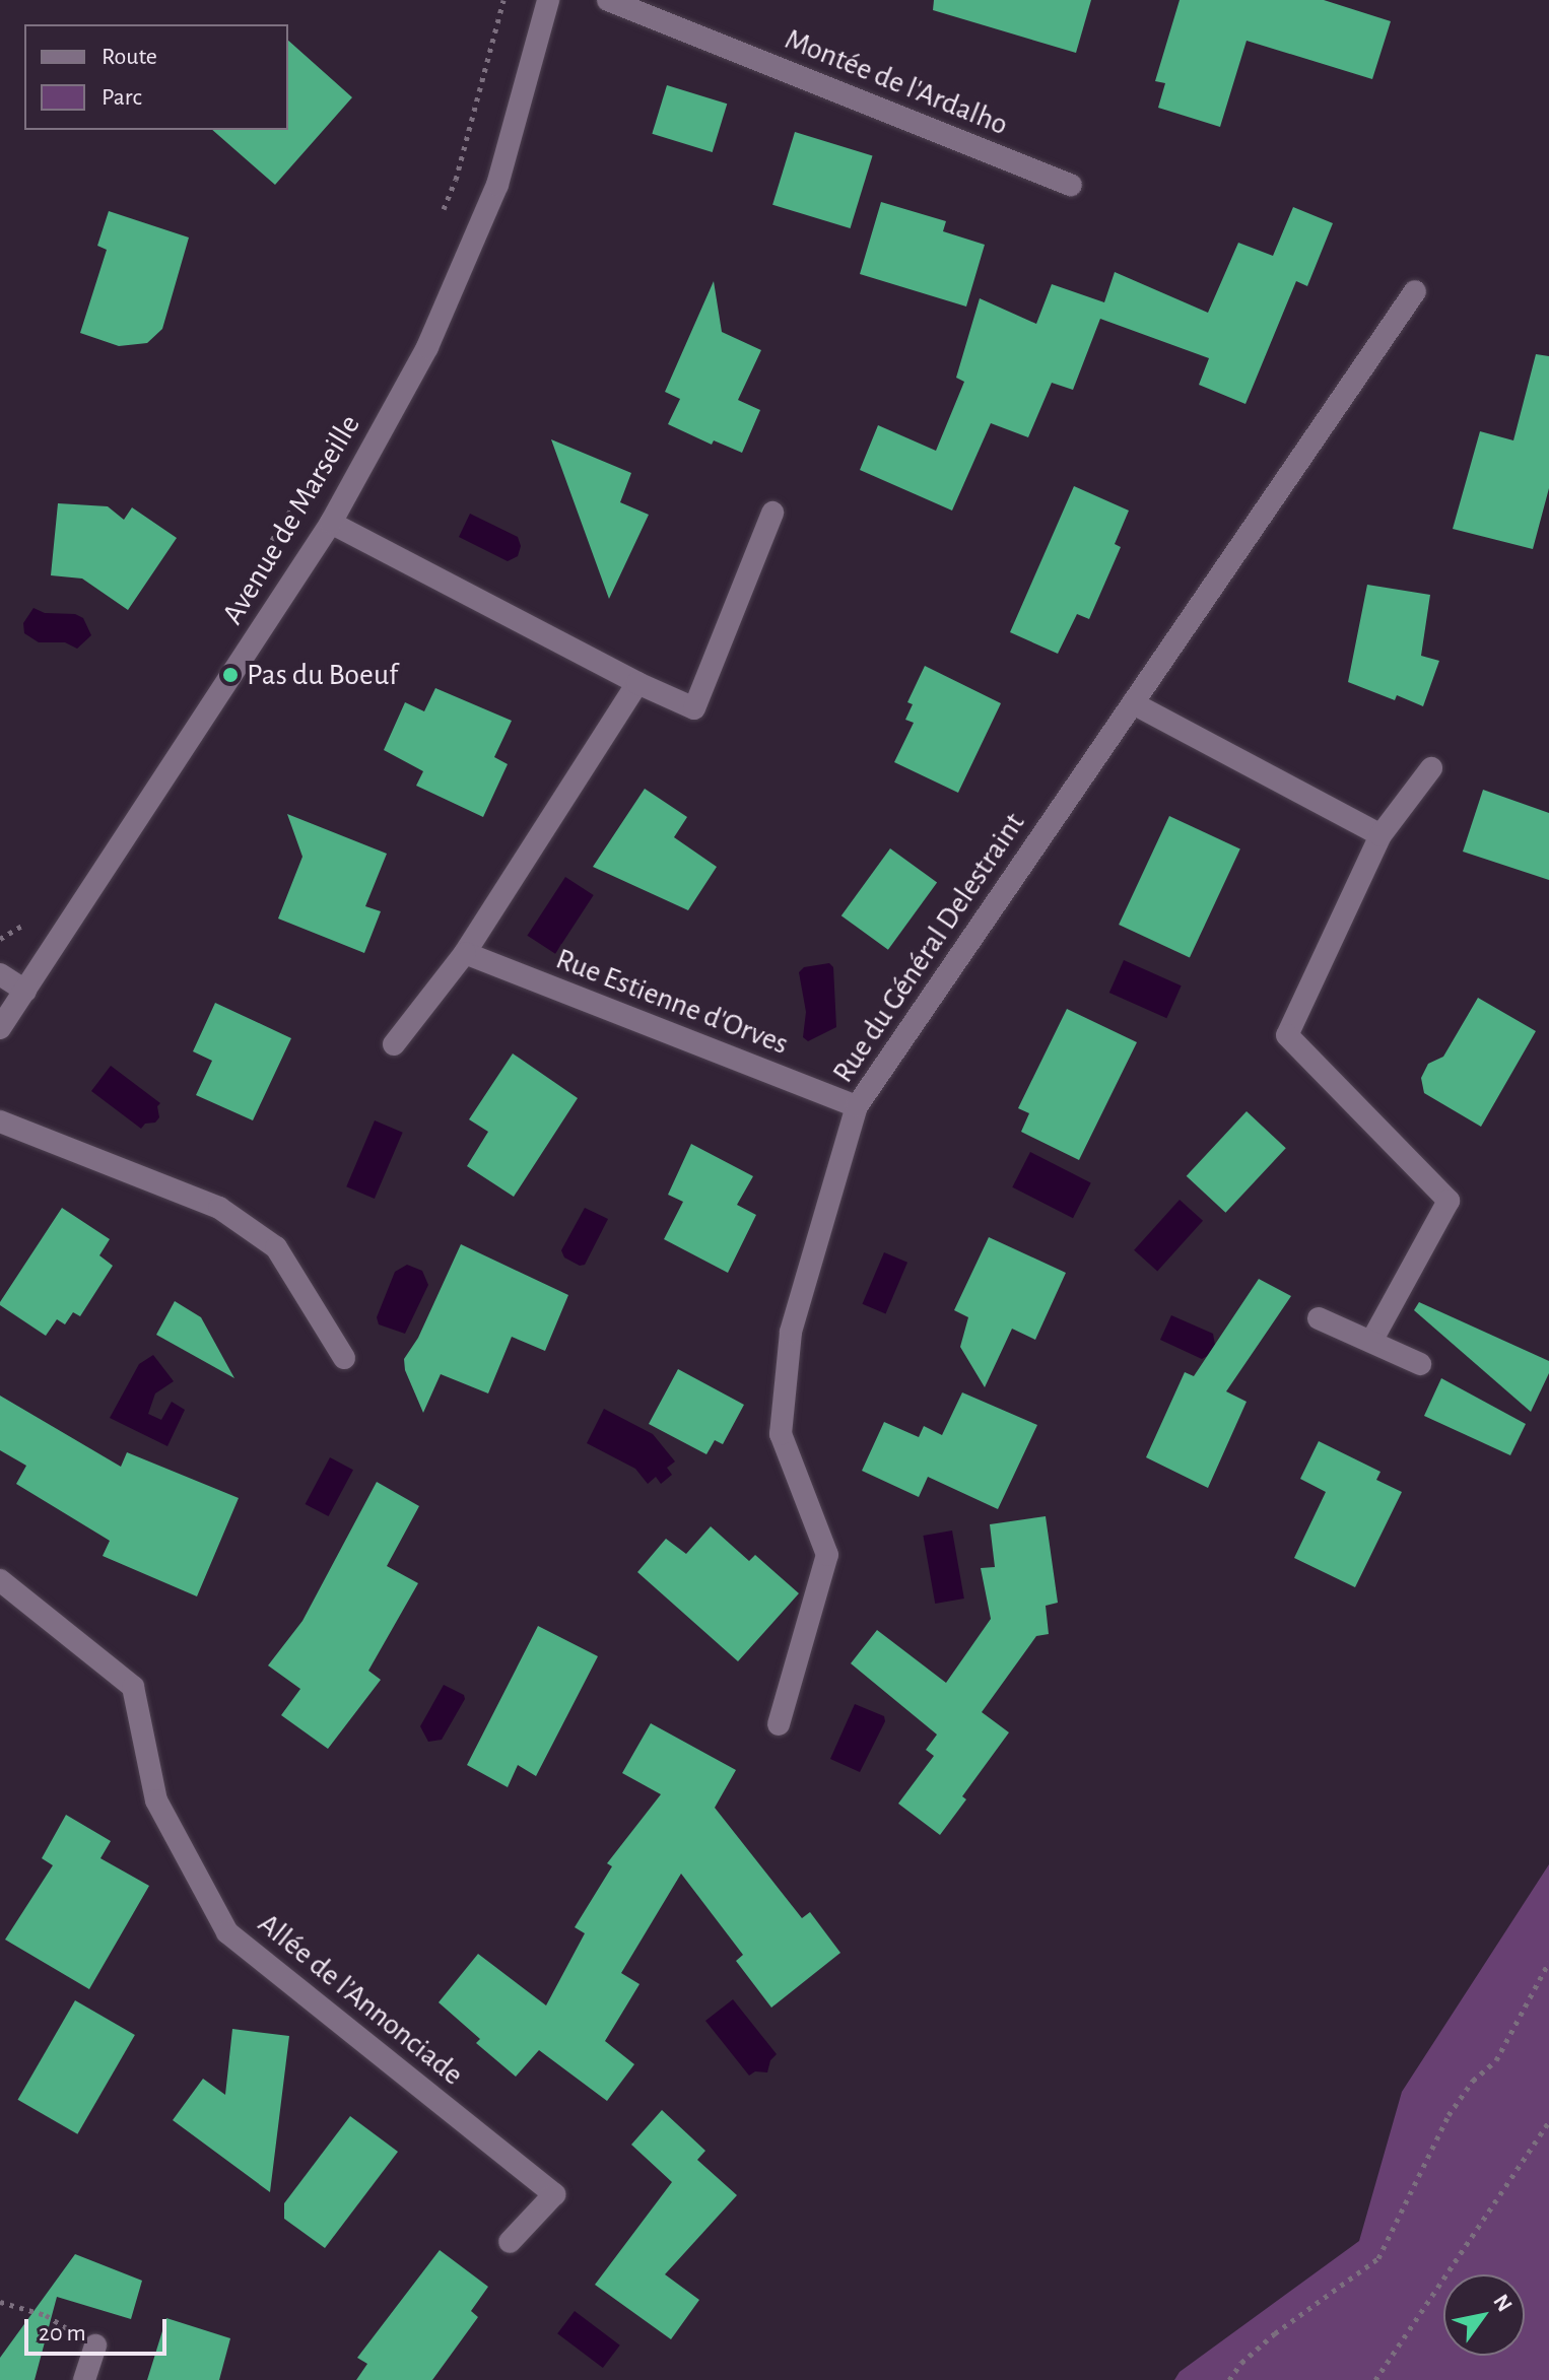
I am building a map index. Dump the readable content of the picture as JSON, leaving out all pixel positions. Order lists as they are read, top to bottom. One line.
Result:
{"streets":{"street":["Montée de l'Ardalho","Avenue de Marseille","Rue du Général Delestraint","Rue Estienne d'Orves","Allée de l’Annonciade"]},"crossings":[["Rue du Général Delestraint","Rue Estienne d'Orves"]],"places":["Pas du Boeuf"],"legend":["Route","Parc"],"scale_bar":"20 m","north":"top right"}
